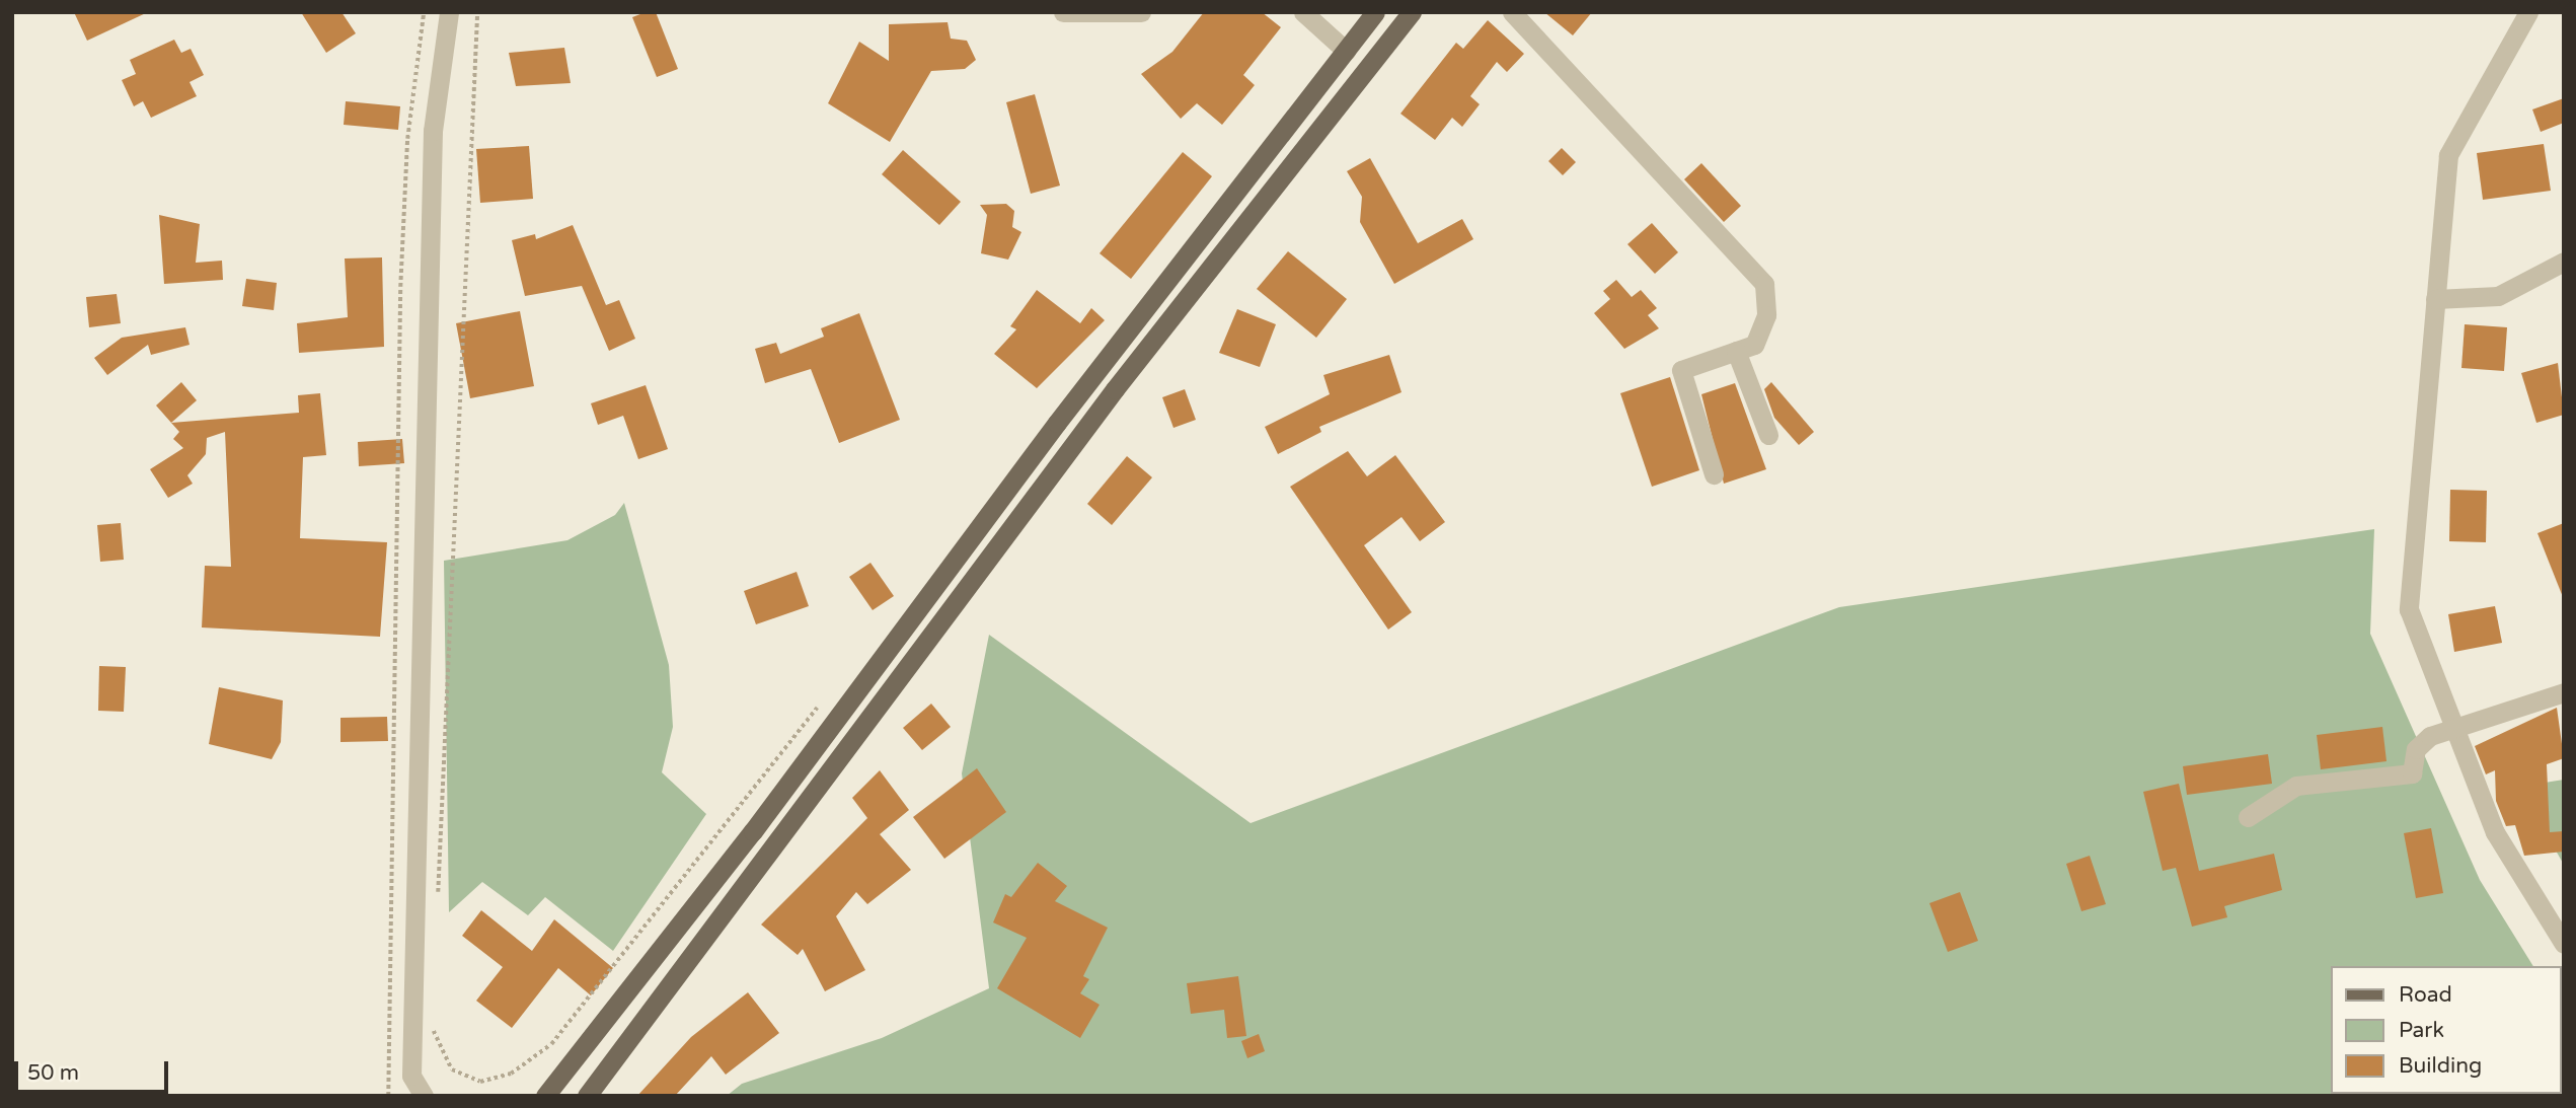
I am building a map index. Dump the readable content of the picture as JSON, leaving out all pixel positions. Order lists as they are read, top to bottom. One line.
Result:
{"legend":["Road","Park","Building"],"scale_bar":"50 m"}
